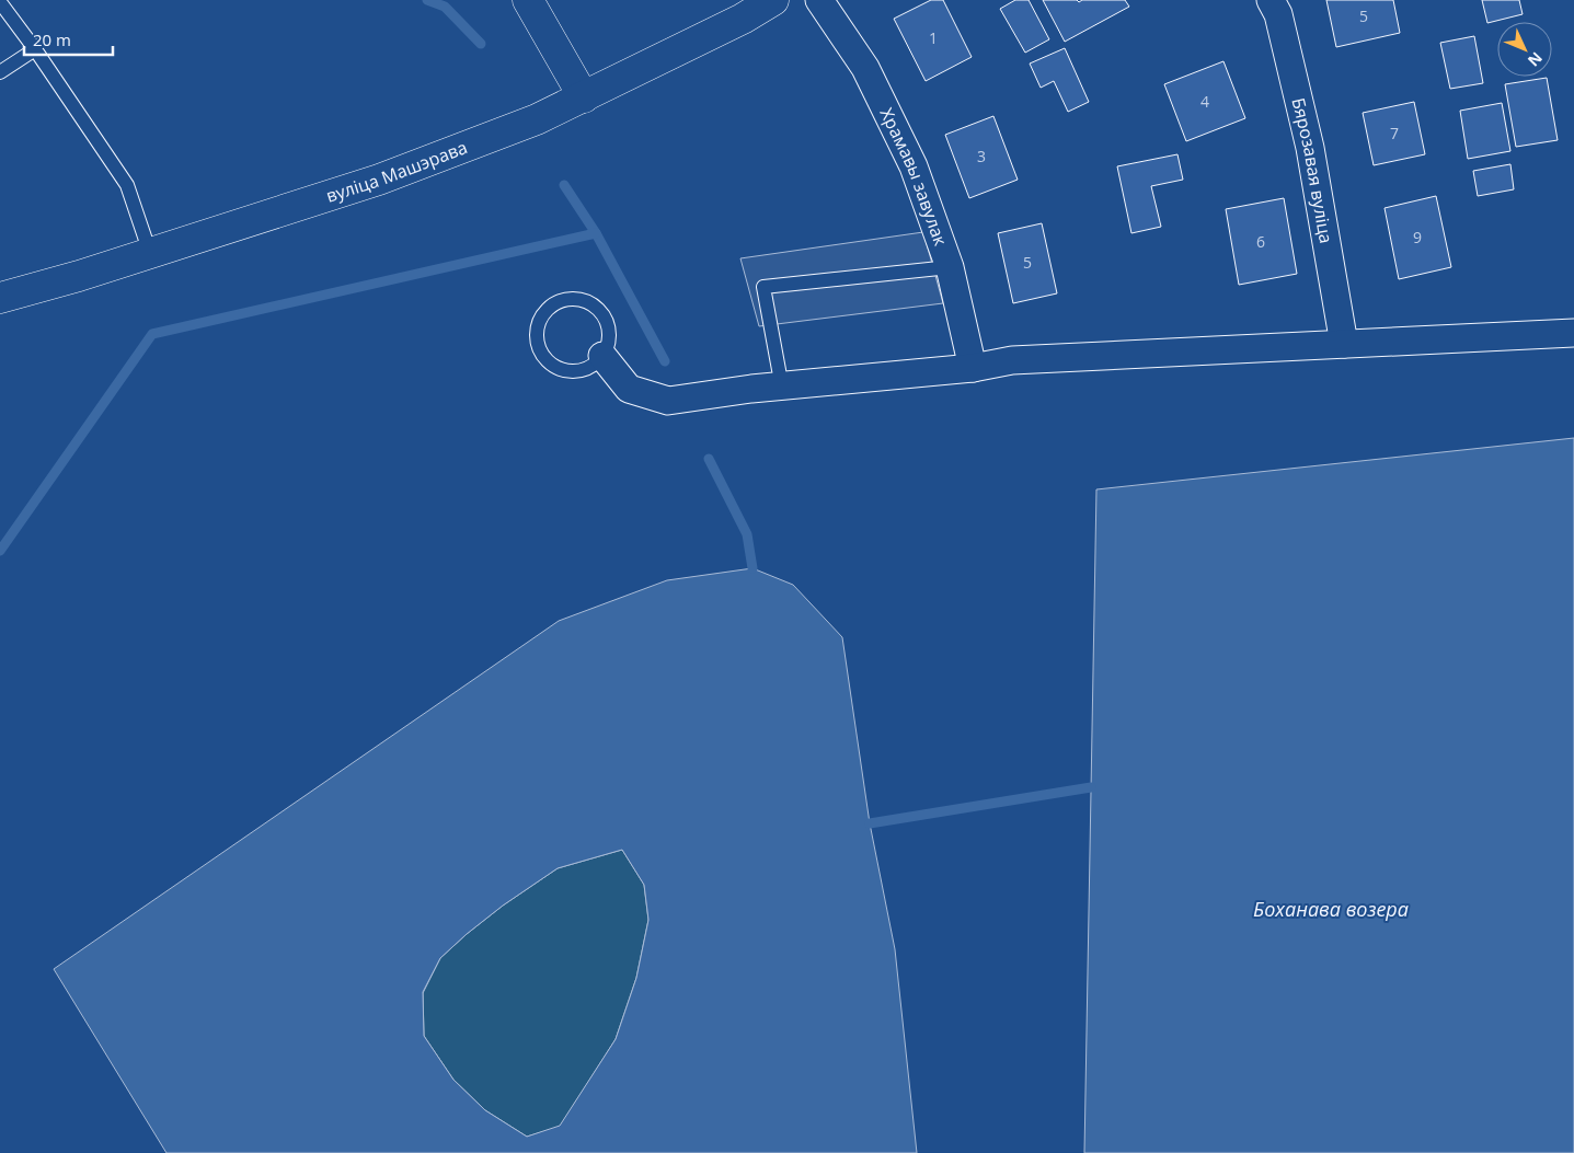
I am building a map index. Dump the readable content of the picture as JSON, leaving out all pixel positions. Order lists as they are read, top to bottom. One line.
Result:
{"streets":{"street":["вуліца Машэрава","Бярозавая вуліца","Храмавы завулак"]},"water":["Боханава возера"],"house_numbers":["5","1","4","7","3","9","6","5"],"scale_bar":"20 m","north":"bottom right"}
